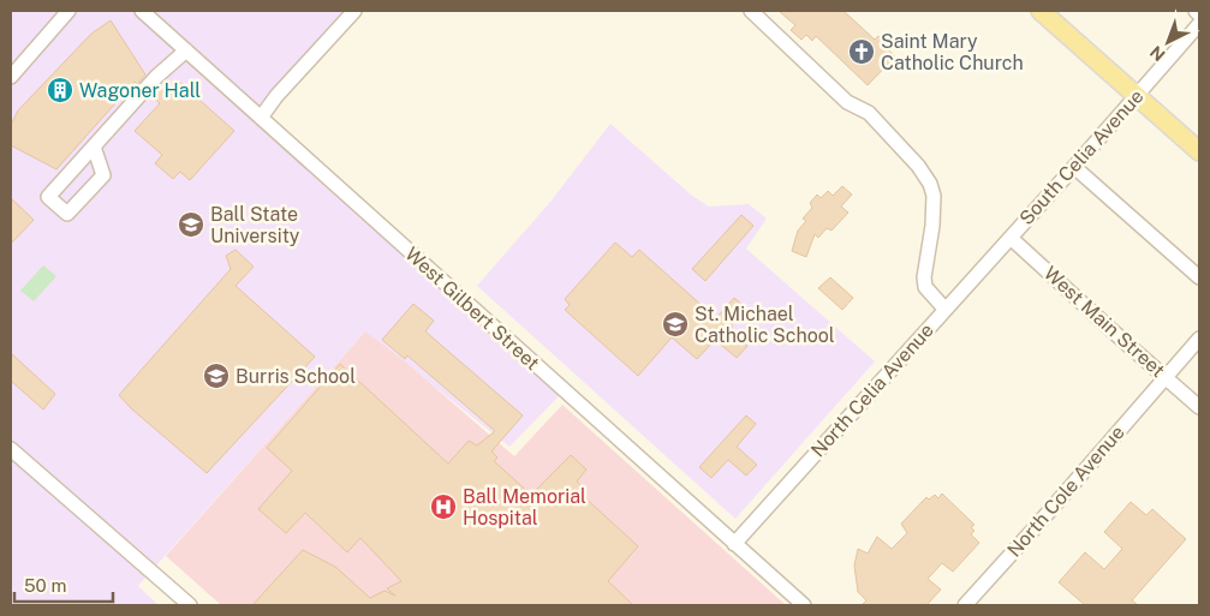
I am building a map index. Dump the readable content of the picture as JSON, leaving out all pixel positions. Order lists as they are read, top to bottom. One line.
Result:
{"streets":{"street":["South Celia Avenue","West Gilbert Street","West Main Street","North Celia Avenue","North Cole Avenue"]},"crossings":[["South Celia Avenue","West Main Street"],["South Celia Avenue","North Celia Avenue"],["West Gilbert Street","North Celia Avenue"],["West Main Street","North Celia Avenue"],["West Main Street","North Cole Avenue"]],"places":{"church":["Saint Mary Catholic Church"],"building":["Wagoner Hall"],"school or university":["Ball State University","St. Michael Catholic School","Burris School"],"hospital":["Ball Memorial Hospital"]},"scale_bar":"50 m","north":"bottom left"}
